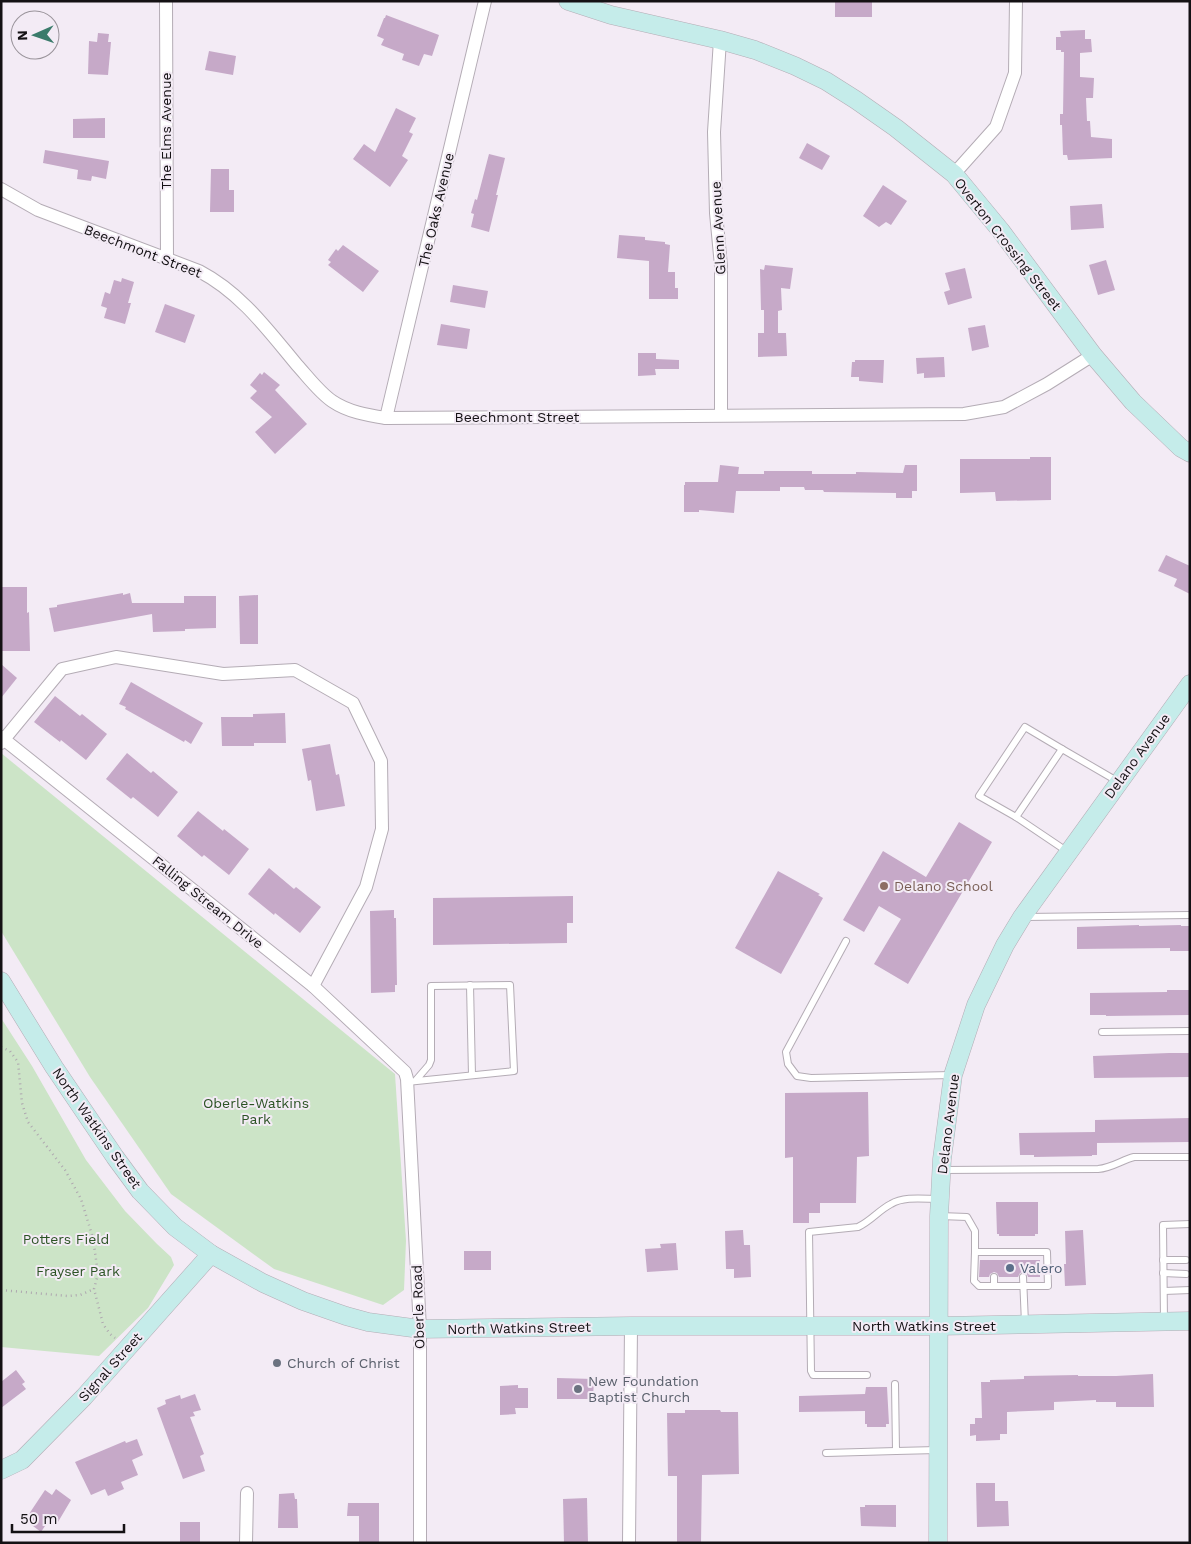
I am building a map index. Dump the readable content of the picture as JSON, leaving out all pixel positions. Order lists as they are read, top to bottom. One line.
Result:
{"streets":{"main road":["Overton Crossing Street","Delano Avenue","North Watkins Street","Signal Street"],"street":["The Elms Avenue","The Oaks Avenue","Glenn Avenue","Beechmont Street","Falling Stream Drive","Oberle Road"]},"crossings":[["The Elms Avenue","Beechmont Street"],["The Oaks Avenue","Beechmont Street"],["Glenn Avenue","Overton Crossing Street"],["Glenn Avenue","Beechmont Street"],["Overton Crossing Street","Beechmont Street"],["Delano Avenue","North Watkins Street"],["Falling Stream Drive","Oberle Road"],["North Watkins Street","Oberle Road"],["North Watkins Street","Signal Street"]],"parks":["Oberle-Watkins Park","Potters Field","Frayser Park"],"places":["Delano School","Valero","Church of Christ","New Foundation Baptist Church"],"scale_bar":"50 m","north":"left"}
